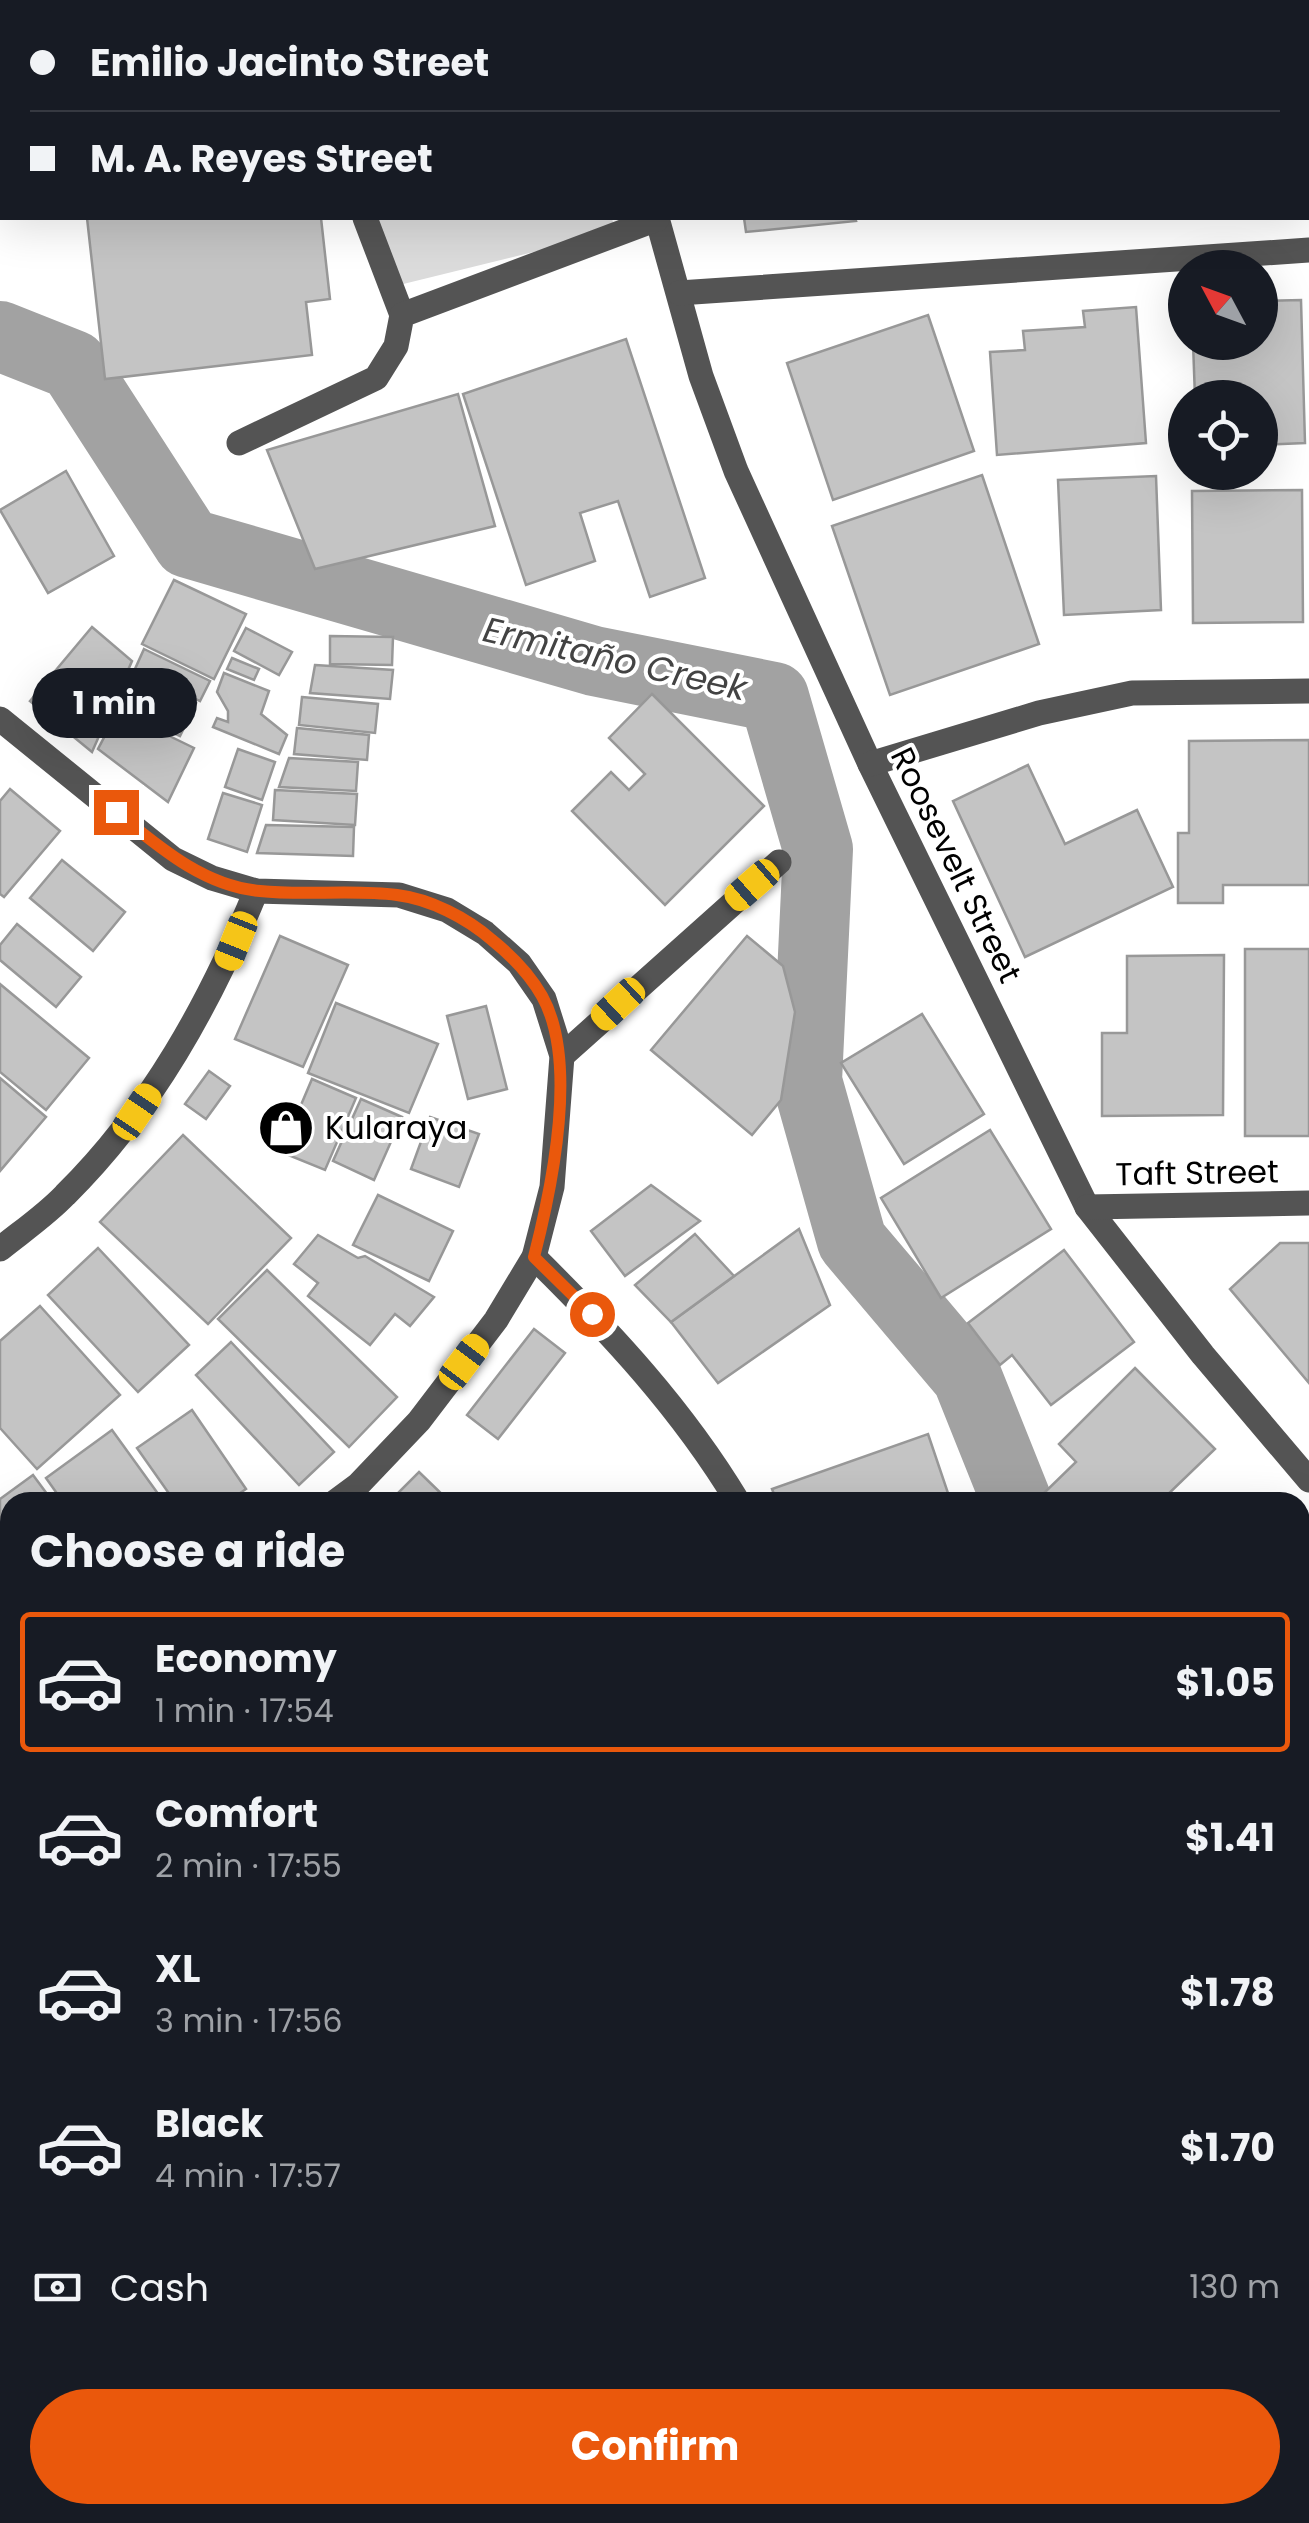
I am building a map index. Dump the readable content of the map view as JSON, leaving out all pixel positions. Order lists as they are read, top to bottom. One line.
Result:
{"streets":{"street":["Roosevelt Street","Taft Street"]},"crossings":[["Roosevelt Street","Taft Street"]],"water":["Ermitaño Creek"],"places":{"shop":["Kularaya"]},"north":"top left","page":{"banner":["Emilio Jacinto Street","M. A. Reyes Street"],"bubble":"1 min","heading":"Choose a ride","list":[{"name":"Economy","note":"1 min · 17:54","value":"$1.05"},{"name":"Comfort","note":"2 min · 17:55","value":"$1.41"},{"name":"XL","note":"3 min · 17:56","value":"$1.78"},{"name":"Black","note":"4 min · 17:57","value":"$1.70"}],"pay":["Cash","130 m"],"buttons":"Confirm"}}
